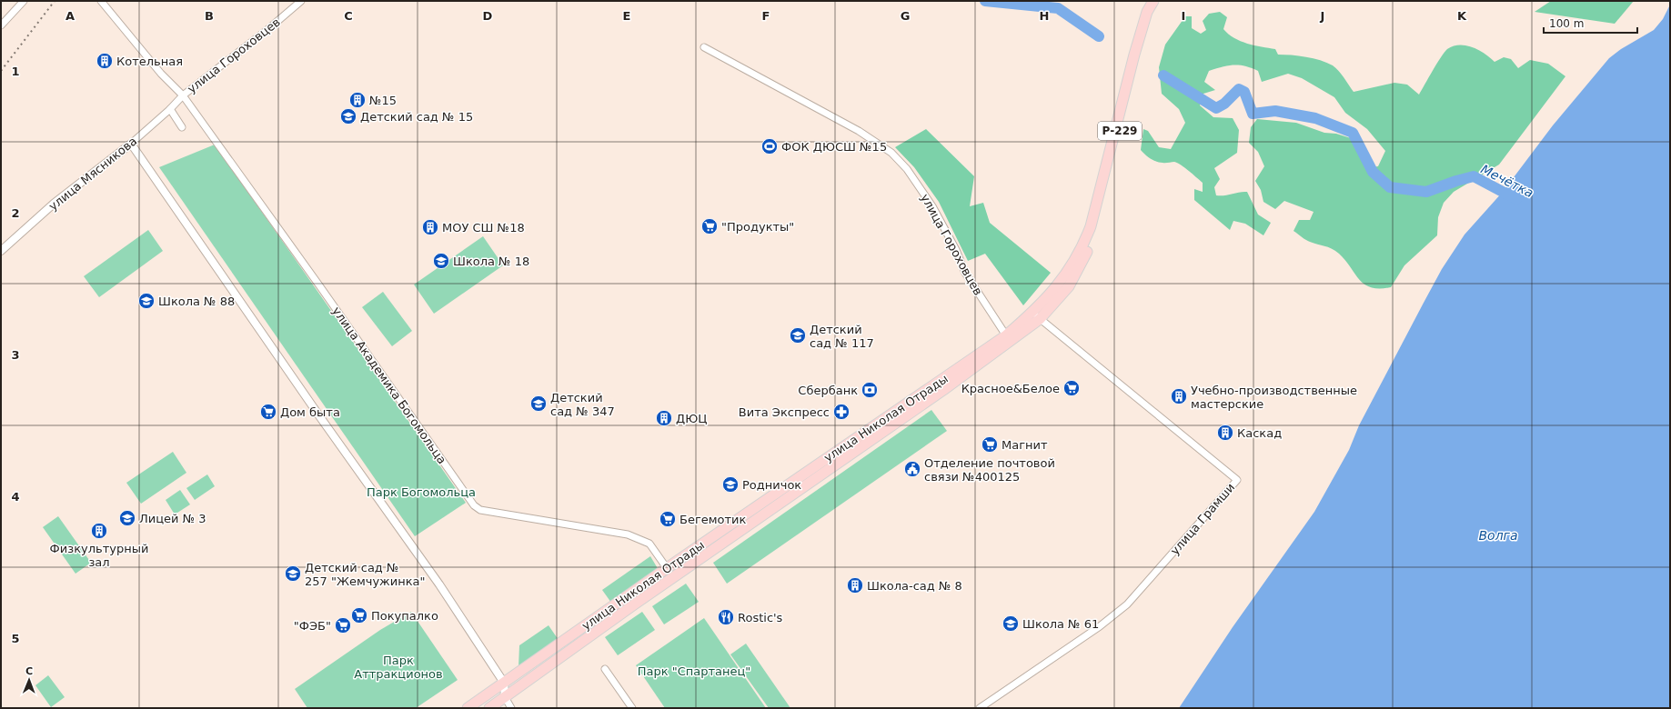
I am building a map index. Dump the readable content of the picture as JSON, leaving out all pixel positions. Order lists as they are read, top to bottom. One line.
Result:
{"streets":{"main road":["Р-229","улица Николая Отрады"],"street":["улица Гороховцев","улица Мясникова","улица Академика Богомольца","улица Грамши"]},"crossings":[["улица Гороховцев","улица Мясникова"],["улица Гороховцев","улица Академика Богомольца"],["улица Гороховцев","улица Николая Отрады"],["улица Мясникова","улица Академика Богомольца"],["улица Академика Богомольца","улица Николая Отрады"],["улица Николая Отрады","улица Грамши"]],"water":["Мечётка","Волга"],"parks":["Парк Богомольца","Парк Аттракционов","Парк \"Спартанец\""],"places":{"building":["Котельная","№15","МОУ СШ №18","Учебно-производственные мастерские","ДЮЦ","Каскад","Физкультурный зал","Школа-сад № 8"],"school or university":["Детский сад № 15","Школа № 18","Школа № 88","Детский сад № 117","Детский сад № 347","Родничок","Лицей № 3","Детский сад № 257 \"Жемчужинка\"","Школа № 61"],"sports":["ФОК ДЮСШ №15"],"supermarket":["\"Продукты\"","Красное&Белое","Дом быта","Магнит","Бегемотик","Покупалко","\"ФЭБ\""],"bank":["Сбербанк"],"pharmacy":["Вита Экспресс"],"public building":["Отделение почтовой связи №400125"],"restaurant":["Rostic's"]},"scale_bar":"100 m","north":"top","grid":{"columns":["A","B","C","D","E","F","G","H","I","J","K"],"rows":["1","2","3","4","5"]}}
